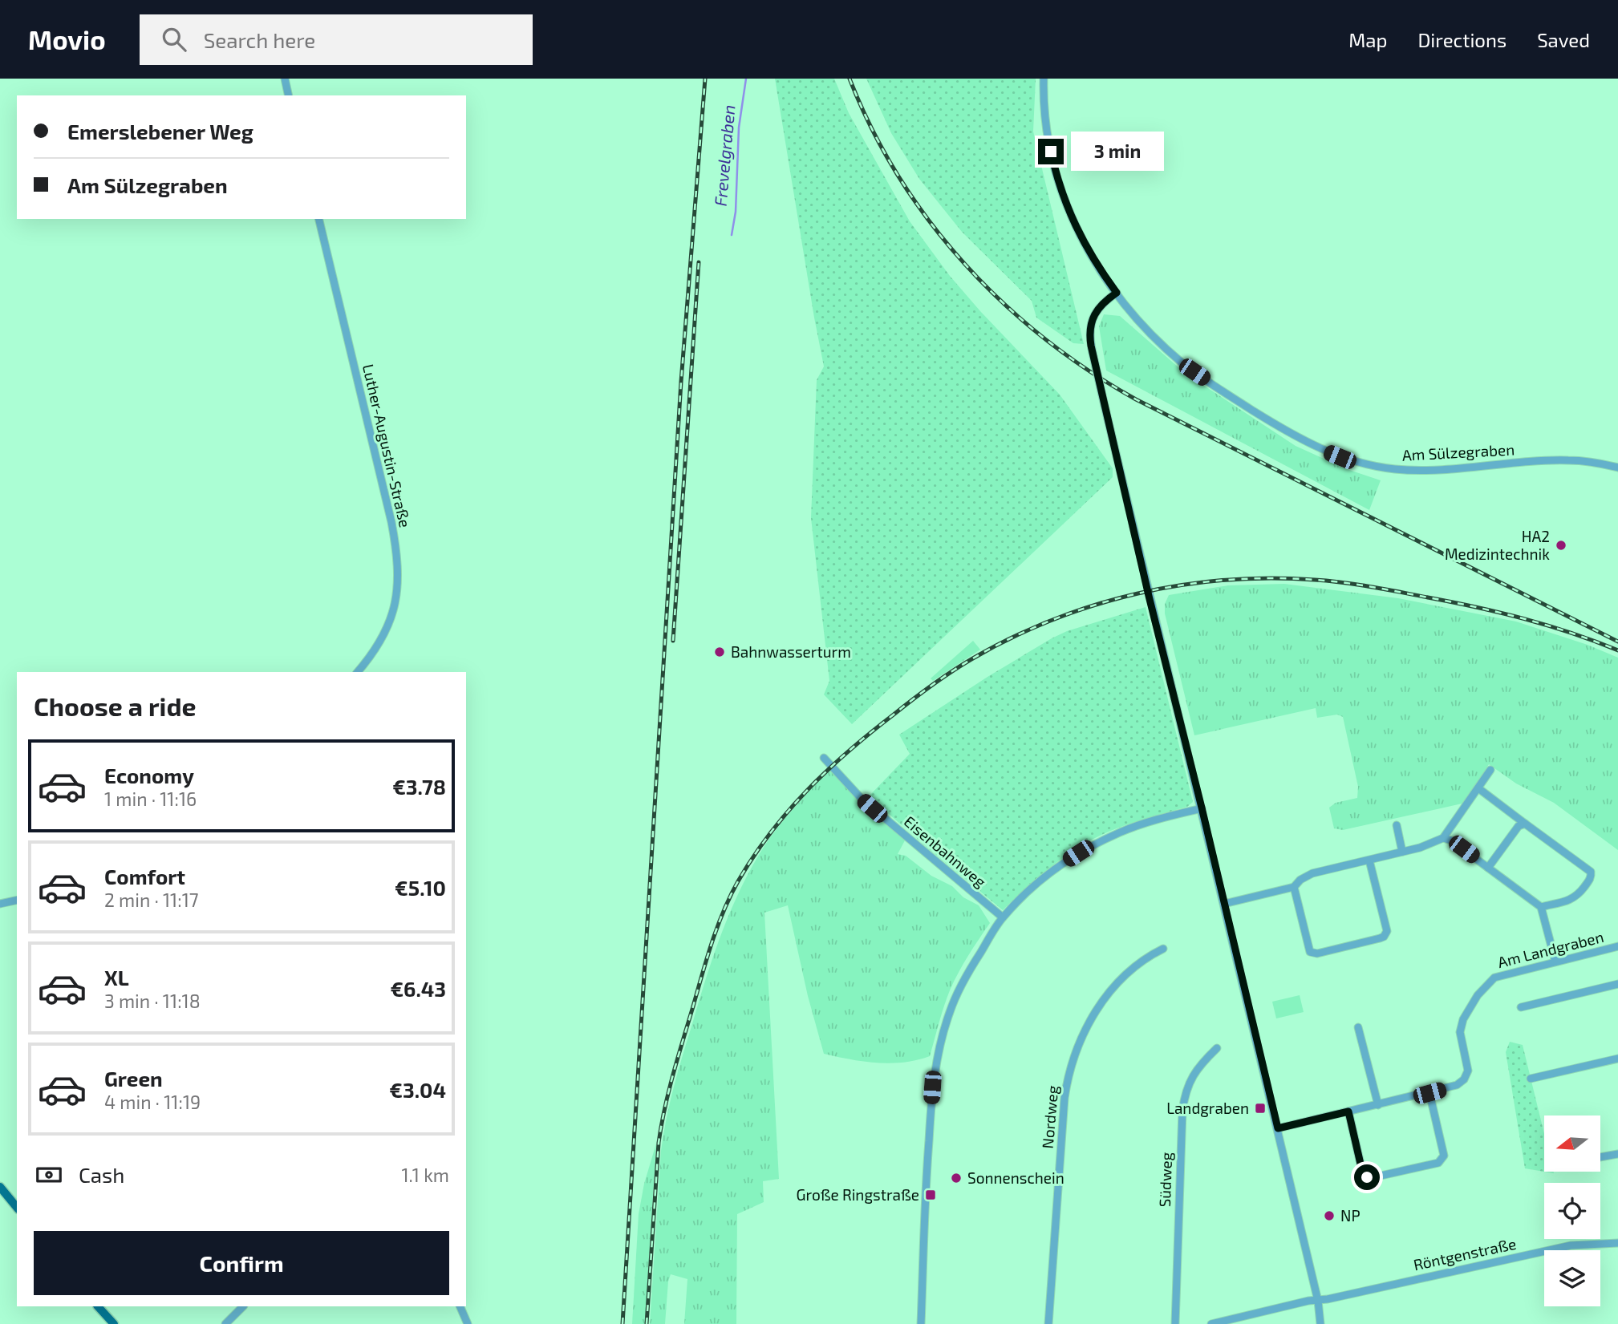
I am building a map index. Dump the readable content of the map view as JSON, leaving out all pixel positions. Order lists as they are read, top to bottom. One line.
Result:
{"streets":{"street":["Luther-Augustin-Straße","Am Sülzegraben","Eisenbahnweg","Am Landgraben","Nordweg","Südweg","Röntgenstraße"]},"water":["Frevelgraben"],"places":{"other":["HA2 Medizintechnik","Bahnwasserturm","Sonnenschein","NP"],"transit":["Landgraben","Große Ringstraße"]},"north":"left","page":{"header":"Movio","search":"Search here","nav":["Map","Directions","Saved"],"banner":["Emerslebener Weg","Am Sülzegraben"],"bubble":"3 min","heading":"Choose a ride","list":[{"name":"Economy","note":"1 min · 11:16","value":"€3.78"},{"name":"Comfort","note":"2 min · 11:17","value":"€5.10"},{"name":"XL","note":"3 min · 11:18","value":"€6.43"},{"name":"Green","note":"4 min · 11:19","value":"€3.04"}],"pay":["Cash","1.1 km"],"buttons":"Confirm"}}
